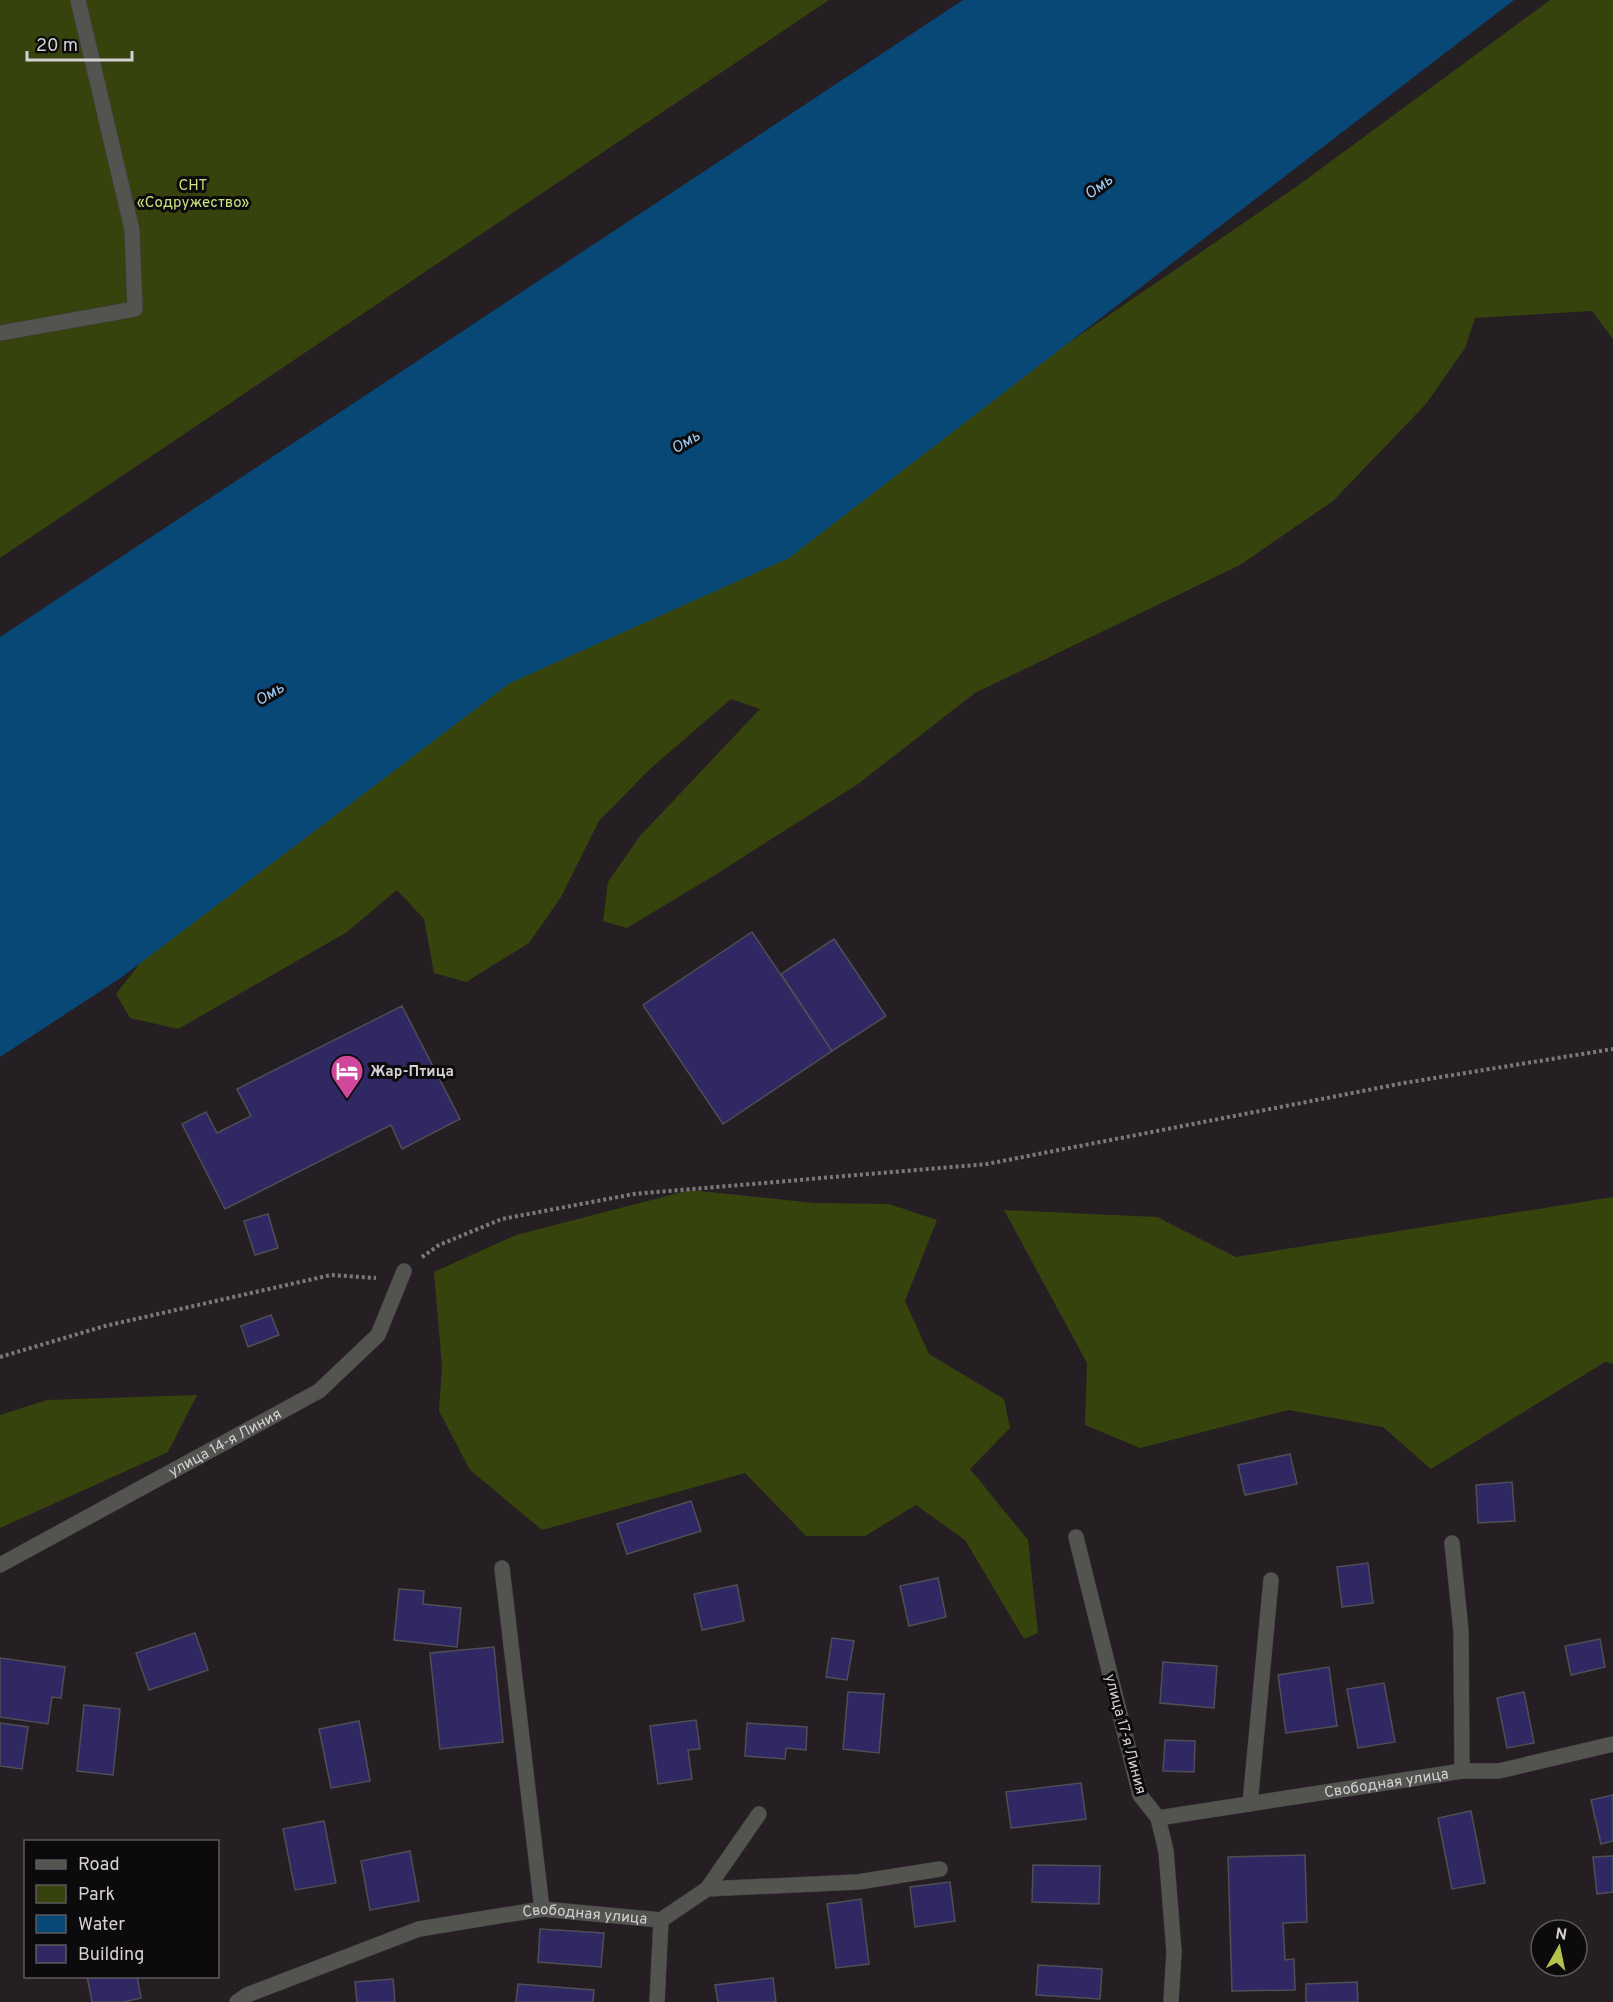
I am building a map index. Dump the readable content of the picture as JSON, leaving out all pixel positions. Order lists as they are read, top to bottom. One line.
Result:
{"streets":{"street":["улица 14-я Линия","улица 17-я Линия","Свободная улица"]},"crossings":[["улица 17-я Линия","Свободная улица"]],"water":["Омь"],"parks":["СНТ «Содружество»"],"places":{"hotel":["Жар-Птица"]},"legend":["Road","Park","Water","Building"],"scale_bar":"20 m","north":"top"}
